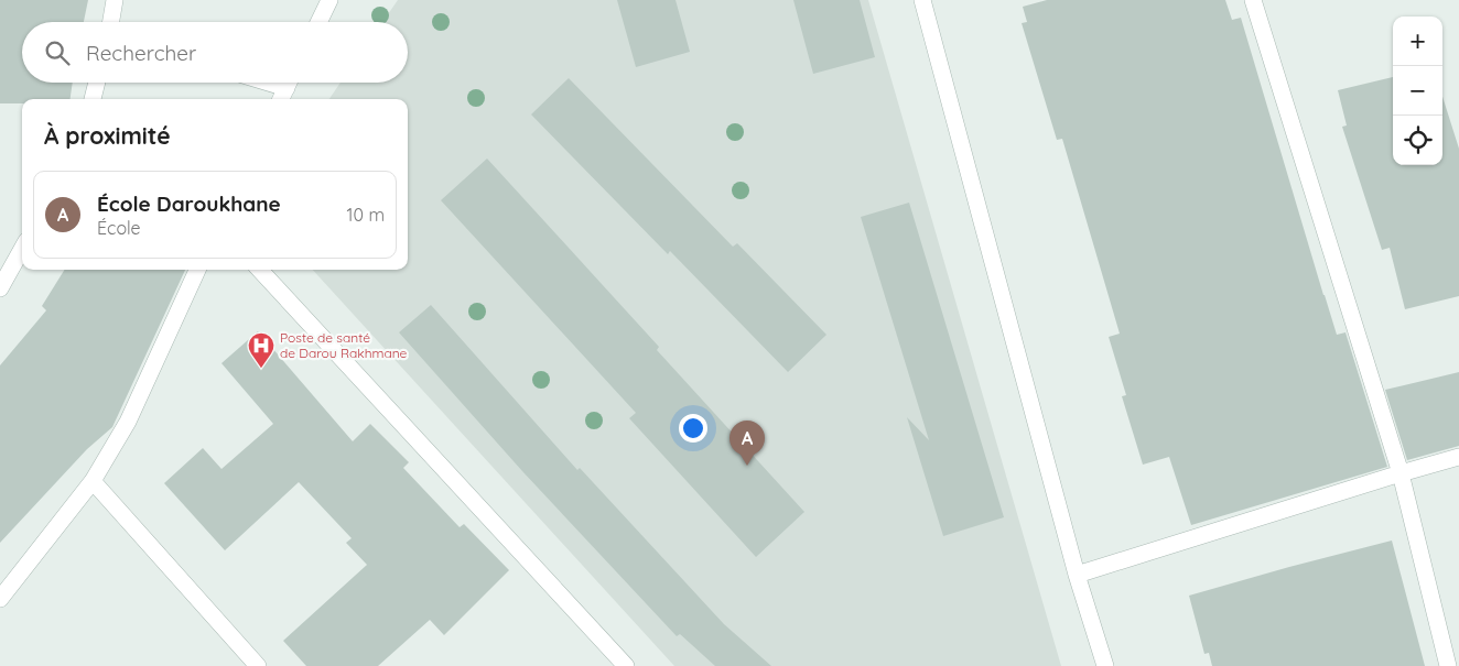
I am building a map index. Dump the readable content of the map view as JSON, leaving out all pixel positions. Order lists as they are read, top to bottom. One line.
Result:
{"places":{"hospital":["Poste de santé de Darou Rakhmane"]},"page":{"map_buttons":["+","−"],"search":"Rechercher","heading":"À proximité","list":[{"mark":"A","name":"École Daroukhane","note":"École","value":"10 m"}],"pins":"A"}}
